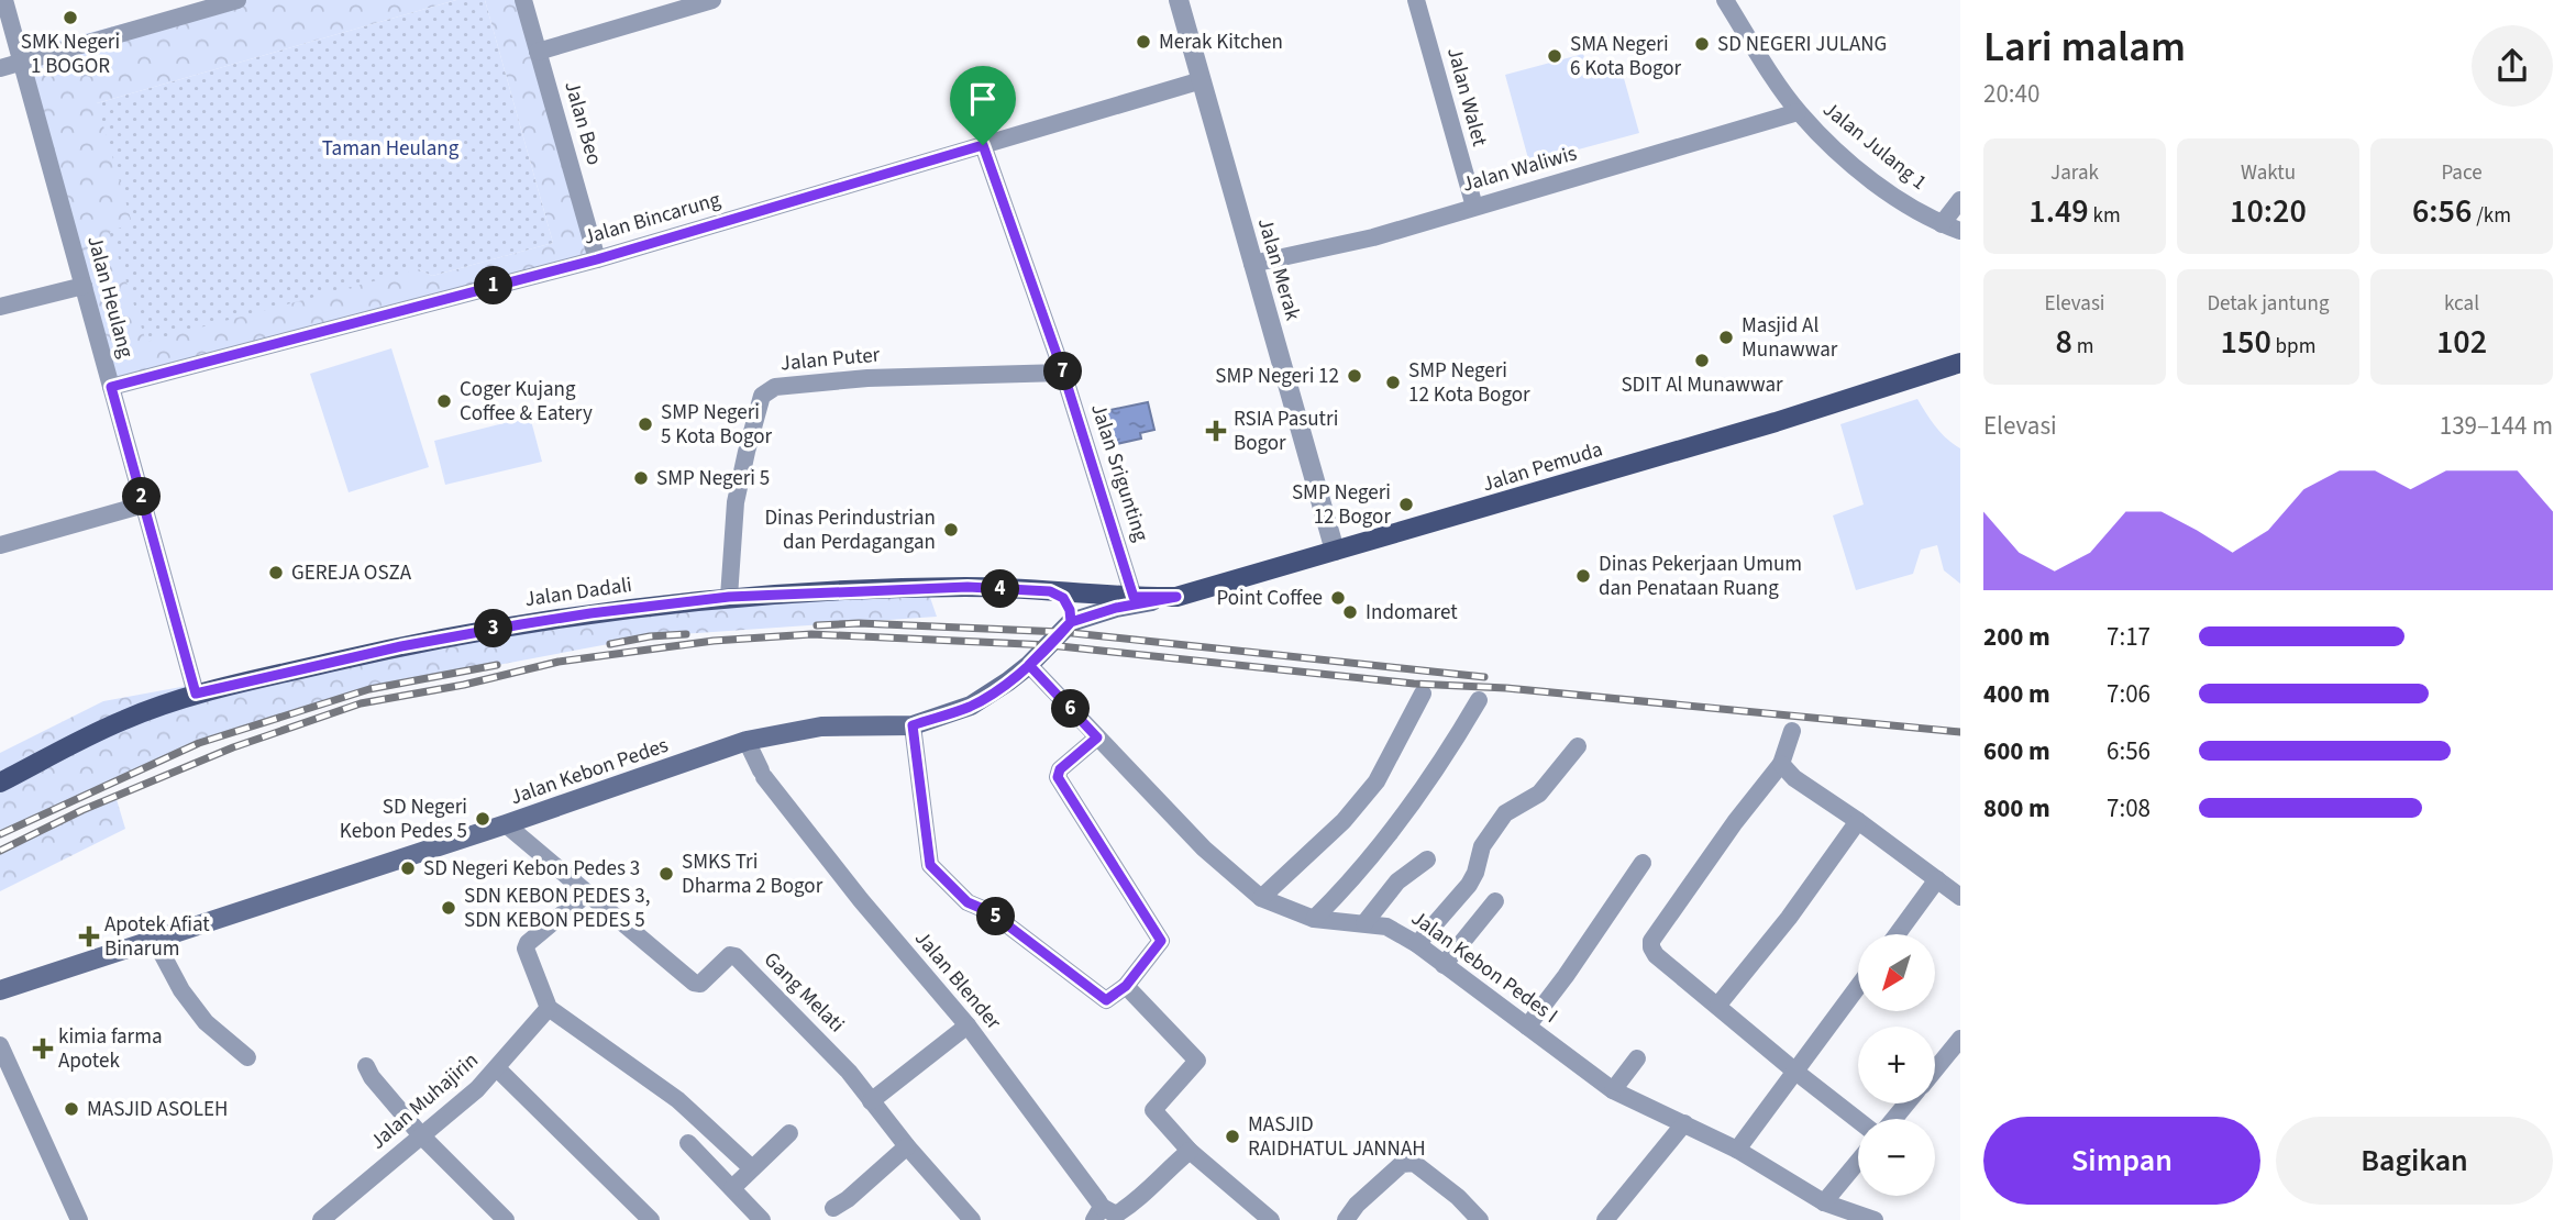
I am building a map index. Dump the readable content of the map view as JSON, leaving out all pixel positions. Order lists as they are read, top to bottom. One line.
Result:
{"streets":{"main road":["Jalan Pemuda","Jalan Dadali","Jalan Kebon Pedes"],"street":["Jalan Walet","Jalan Beo","Jalan Julang 1","Jalan Waliwis","Jalan Bincarung","Jalan Merak","Jalan Heulang","Jalan Puter","Jalan Srigunting","Jalan Kebon Pedes I","Jalan Blender","Gang Melati","Jalan Muhajirin"]},"crossings":[["Jalan Walet","Jalan Waliwis"],["Jalan Beo","Jalan Bincarung"],["Jalan Julang 1","Jalan Waliwis"],["Jalan Waliwis","Jalan Merak"],["Jalan Bincarung","Jalan Merak"],["Jalan Bincarung","Jalan Heulang"],["Jalan Bincarung","Jalan Srigunting"],["Jalan Merak","Jalan Pemuda"],["Jalan Heulang","Jalan Dadali"],["Jalan Puter","Jalan Srigunting"],["Jalan Puter","Jalan Dadali"],["Jalan Pemuda","Jalan Srigunting"],["Jalan Pemuda","Jalan Dadali"],["Jalan Pemuda","Jalan Kebon Pedes"],["Jalan Srigunting","Jalan Dadali"],["Jalan Kebon Pedes","Jalan Kebon Pedes I"],["Jalan Kebon Pedes","Jalan Blender"],["Jalan Kebon Pedes","Gang Melati"]],"parks":["Taman Heulang"],"places":{"other":["SMK Negeri 1 BOGOR","Merak Kitchen","SD NEGERI JULANG","SMA Negeri 6 Kota Bogor","Masjid Al Munawwar","SDIT Al Munawwar","SMP Negeri 12","SMP Negeri 12 Kota Bogor","Coger Kujang Coffee & Eatery","SMP Negeri 5 Kota Bogor","SMP Negeri 5","SMP Negeri 12 Bogor","Dinas Perindustrian dan Perdagangan","GEREJA OSZA","Dinas Pekerjaan Umum dan Penataan Ruang","Point Coffee","Indomaret","SD Negeri Kebon Pedes 5","SD Negeri Kebon Pedes 3","SMKS Tri Dharma 2 Bogor","SDN KEBON PEDES 3, SDN KEBON PEDES 5","MASJID ASOLEH","MASJID RAIDHATUL JANNAH"],"health":["RSIA Pasutri Bogor","Apotek Afiat Binarum","kimia farma Apotek"]},"north":"bottom left","page":{"heading":["Lari malam","20:40"],"stats":[["Jarak","1.49 km"],["Waktu","10:20"],["Pace","6:56 /km"],["Elevasi","8 m"],["Detak jantung","150 bpm"],["kcal","102"]],"pins":["1","7","2","4","3","6","5"],"chart":["Elevasi","139–144 m"],"list":[{"name":"200 m","note":"7:17"},{"name":"400 m","note":"7:06"},{"name":"600 m","note":"6:56"},{"name":"800 m","note":"7:08"}],"map_buttons":["+","−"],"buttons":["Simpan","Bagikan"]}}
